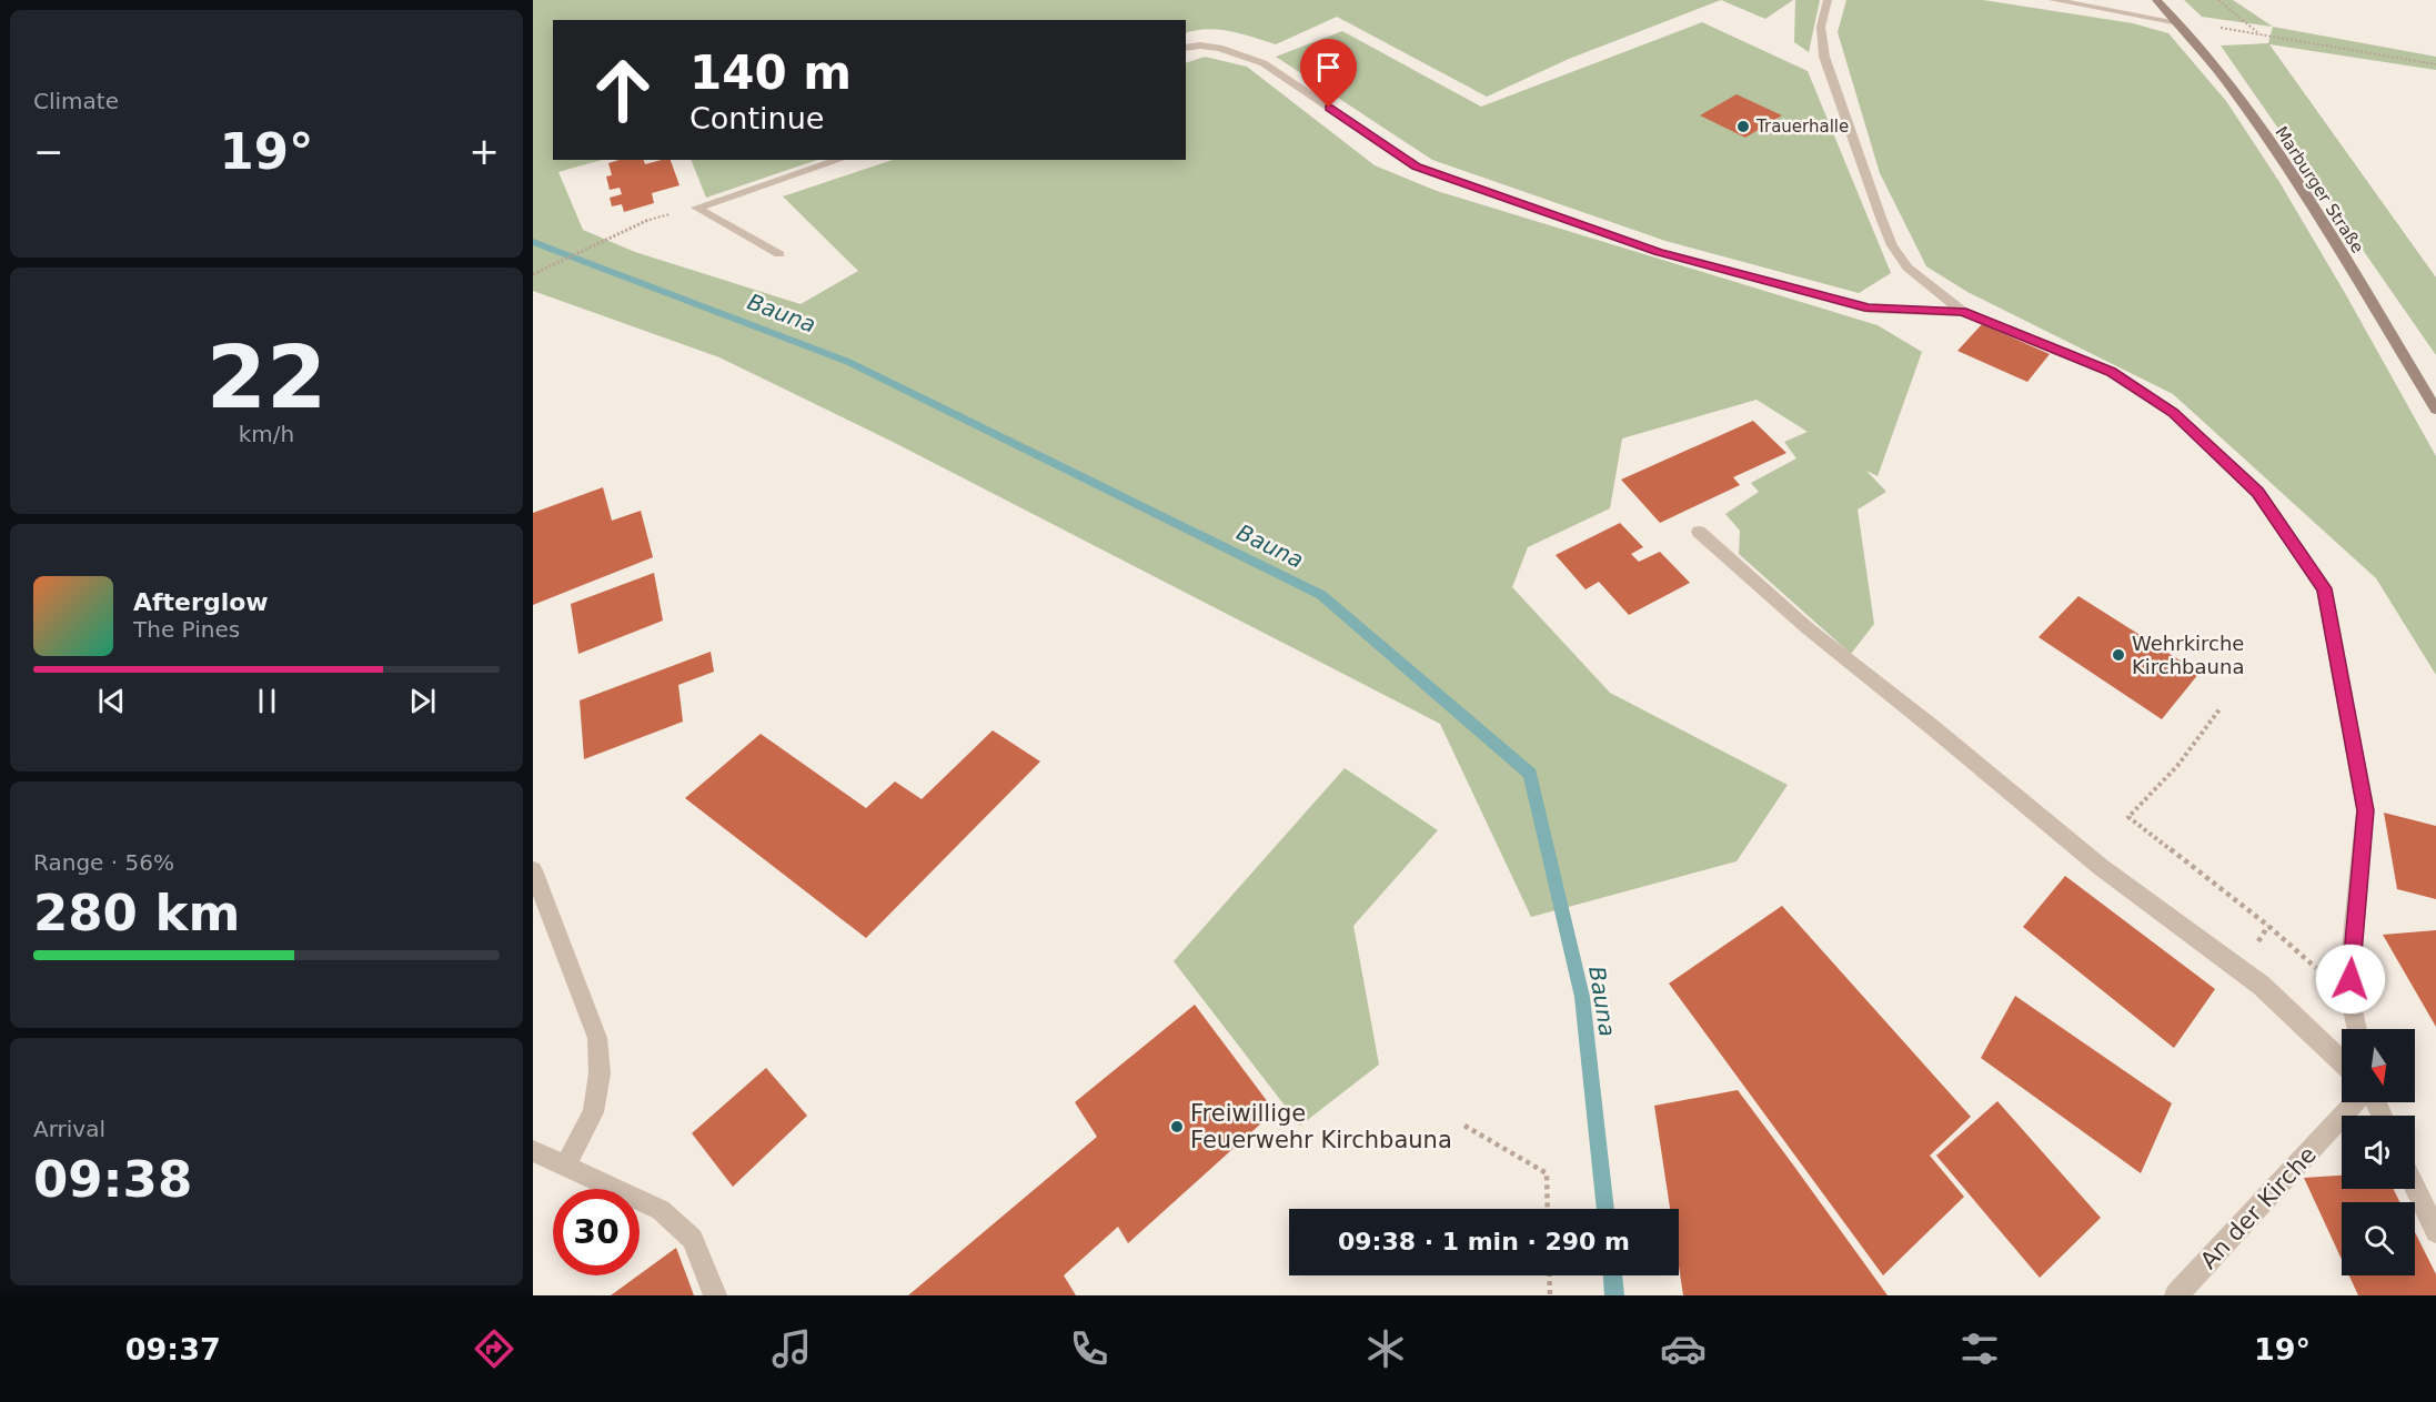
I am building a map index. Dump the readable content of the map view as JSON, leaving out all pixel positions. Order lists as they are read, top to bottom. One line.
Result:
{"streets":{"street":["Marburger Straße","An der Kirche"]},"water":["Bauna"],"places":["Trauerhalle","Wehrkirche Kirchbauna","Freiwillige Feuerwehr Kirchbauna"],"north":"bottom","page":{"tile":["Climate",["22","km/h"],["Range · 56%","280 km"],["Arrival","09:38"]],"turn":["140 m","Continue"],"heat":["−","19°","+"],"song":["Afterglow","The Pines"],"limit":"30","trip":"09:38 · 1 min · 290 m","tabs":["09:37","19°"]}}
